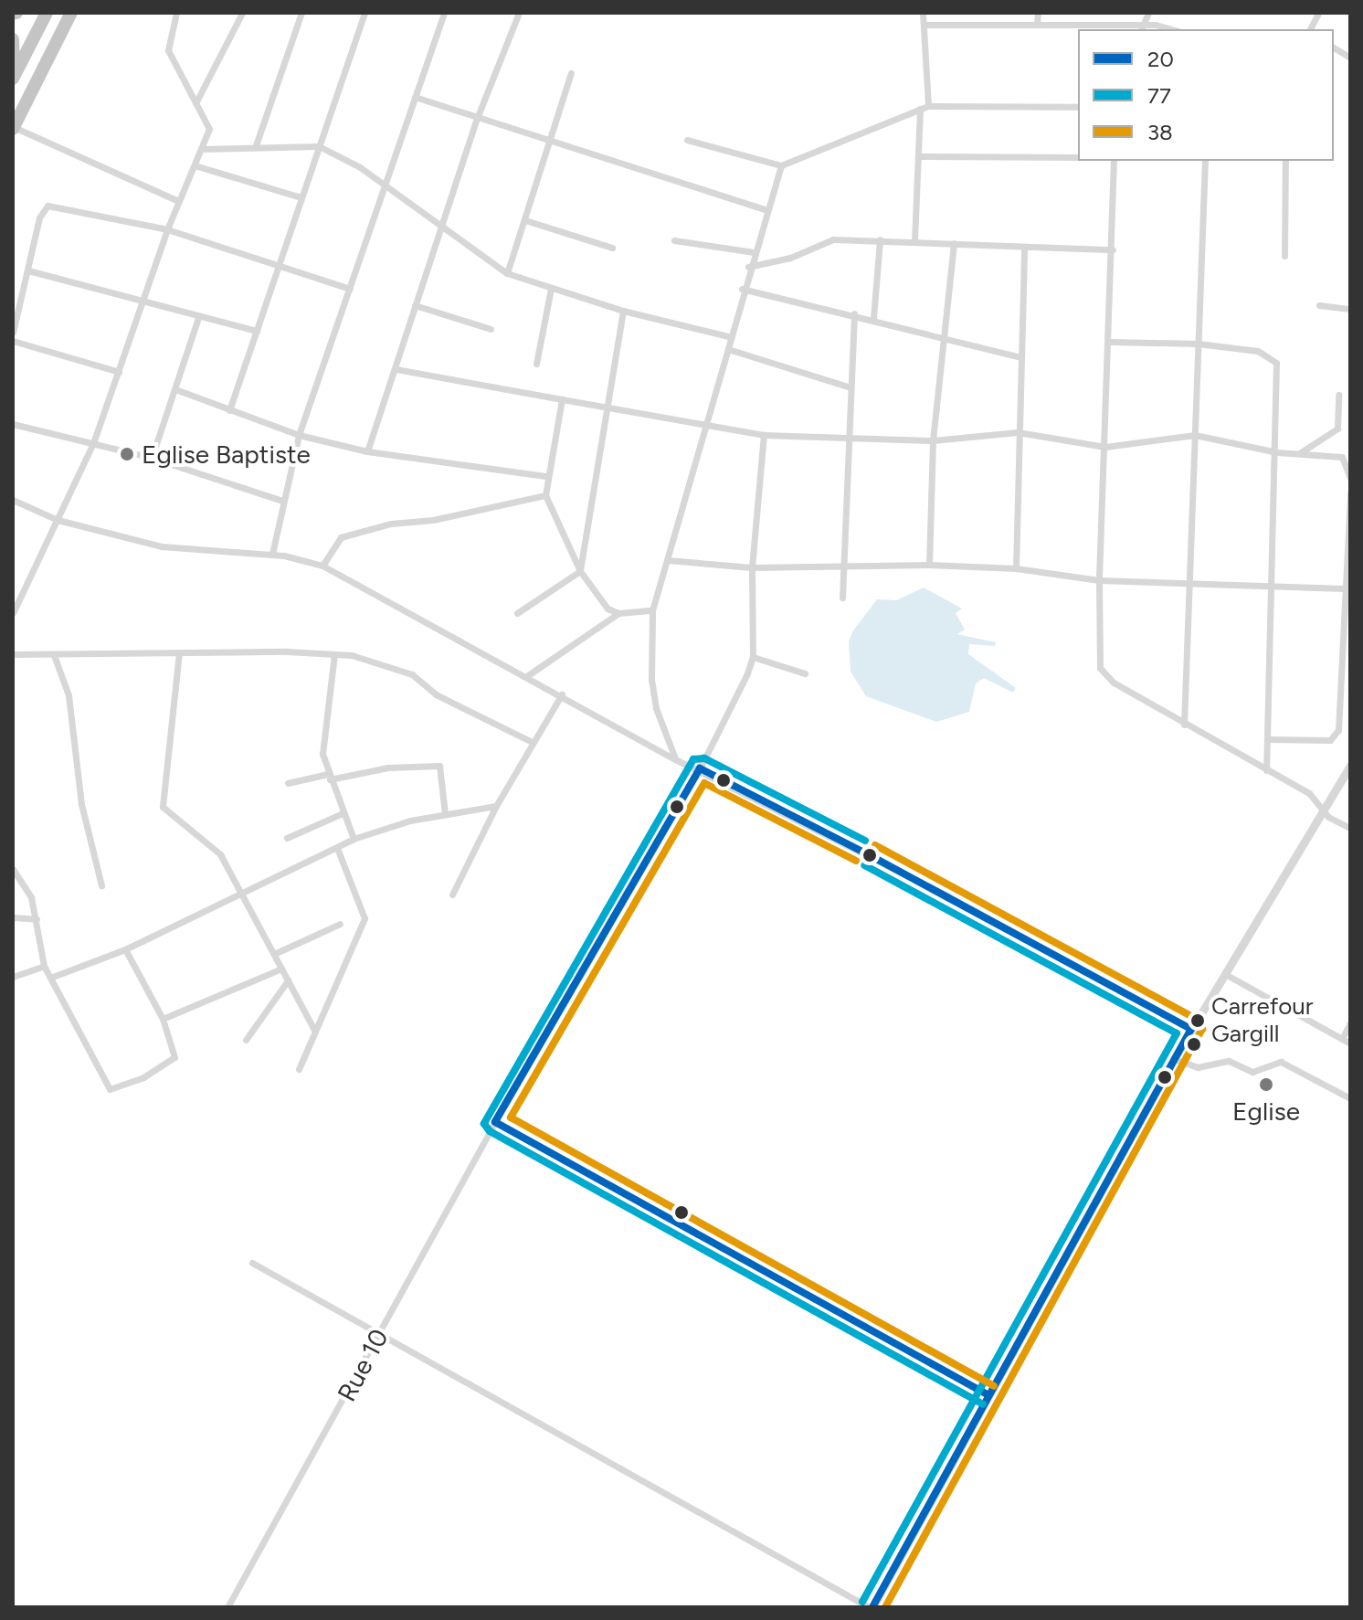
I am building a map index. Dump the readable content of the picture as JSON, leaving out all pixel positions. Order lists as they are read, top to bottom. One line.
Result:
{"streets":{"street":["Rue 10"]},"places":["Eglise Baptiste","Carrefour Gargill","Eglise"],"lines":["transit line 77","transit line 20","transit line 38"],"legend":["20","77","38"]}
